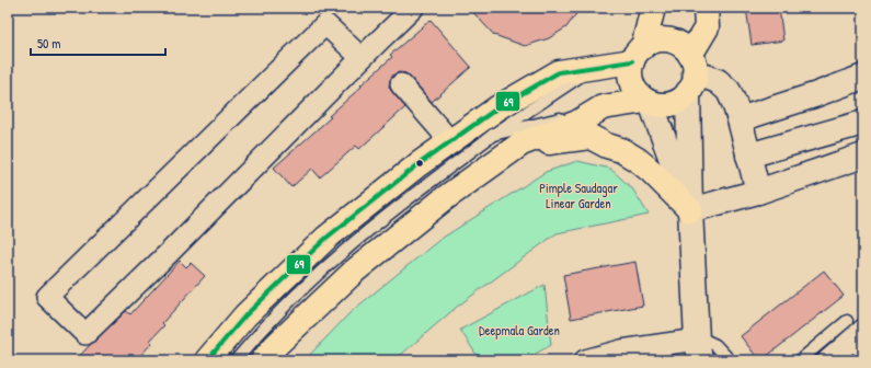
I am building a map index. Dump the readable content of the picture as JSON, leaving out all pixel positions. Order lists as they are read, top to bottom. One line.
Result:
{"parks":["Pimple Saudagar Linear Garden","Deepmala Garden"],"lines":["transit line 69"],"scale_bar":"50 m"}
